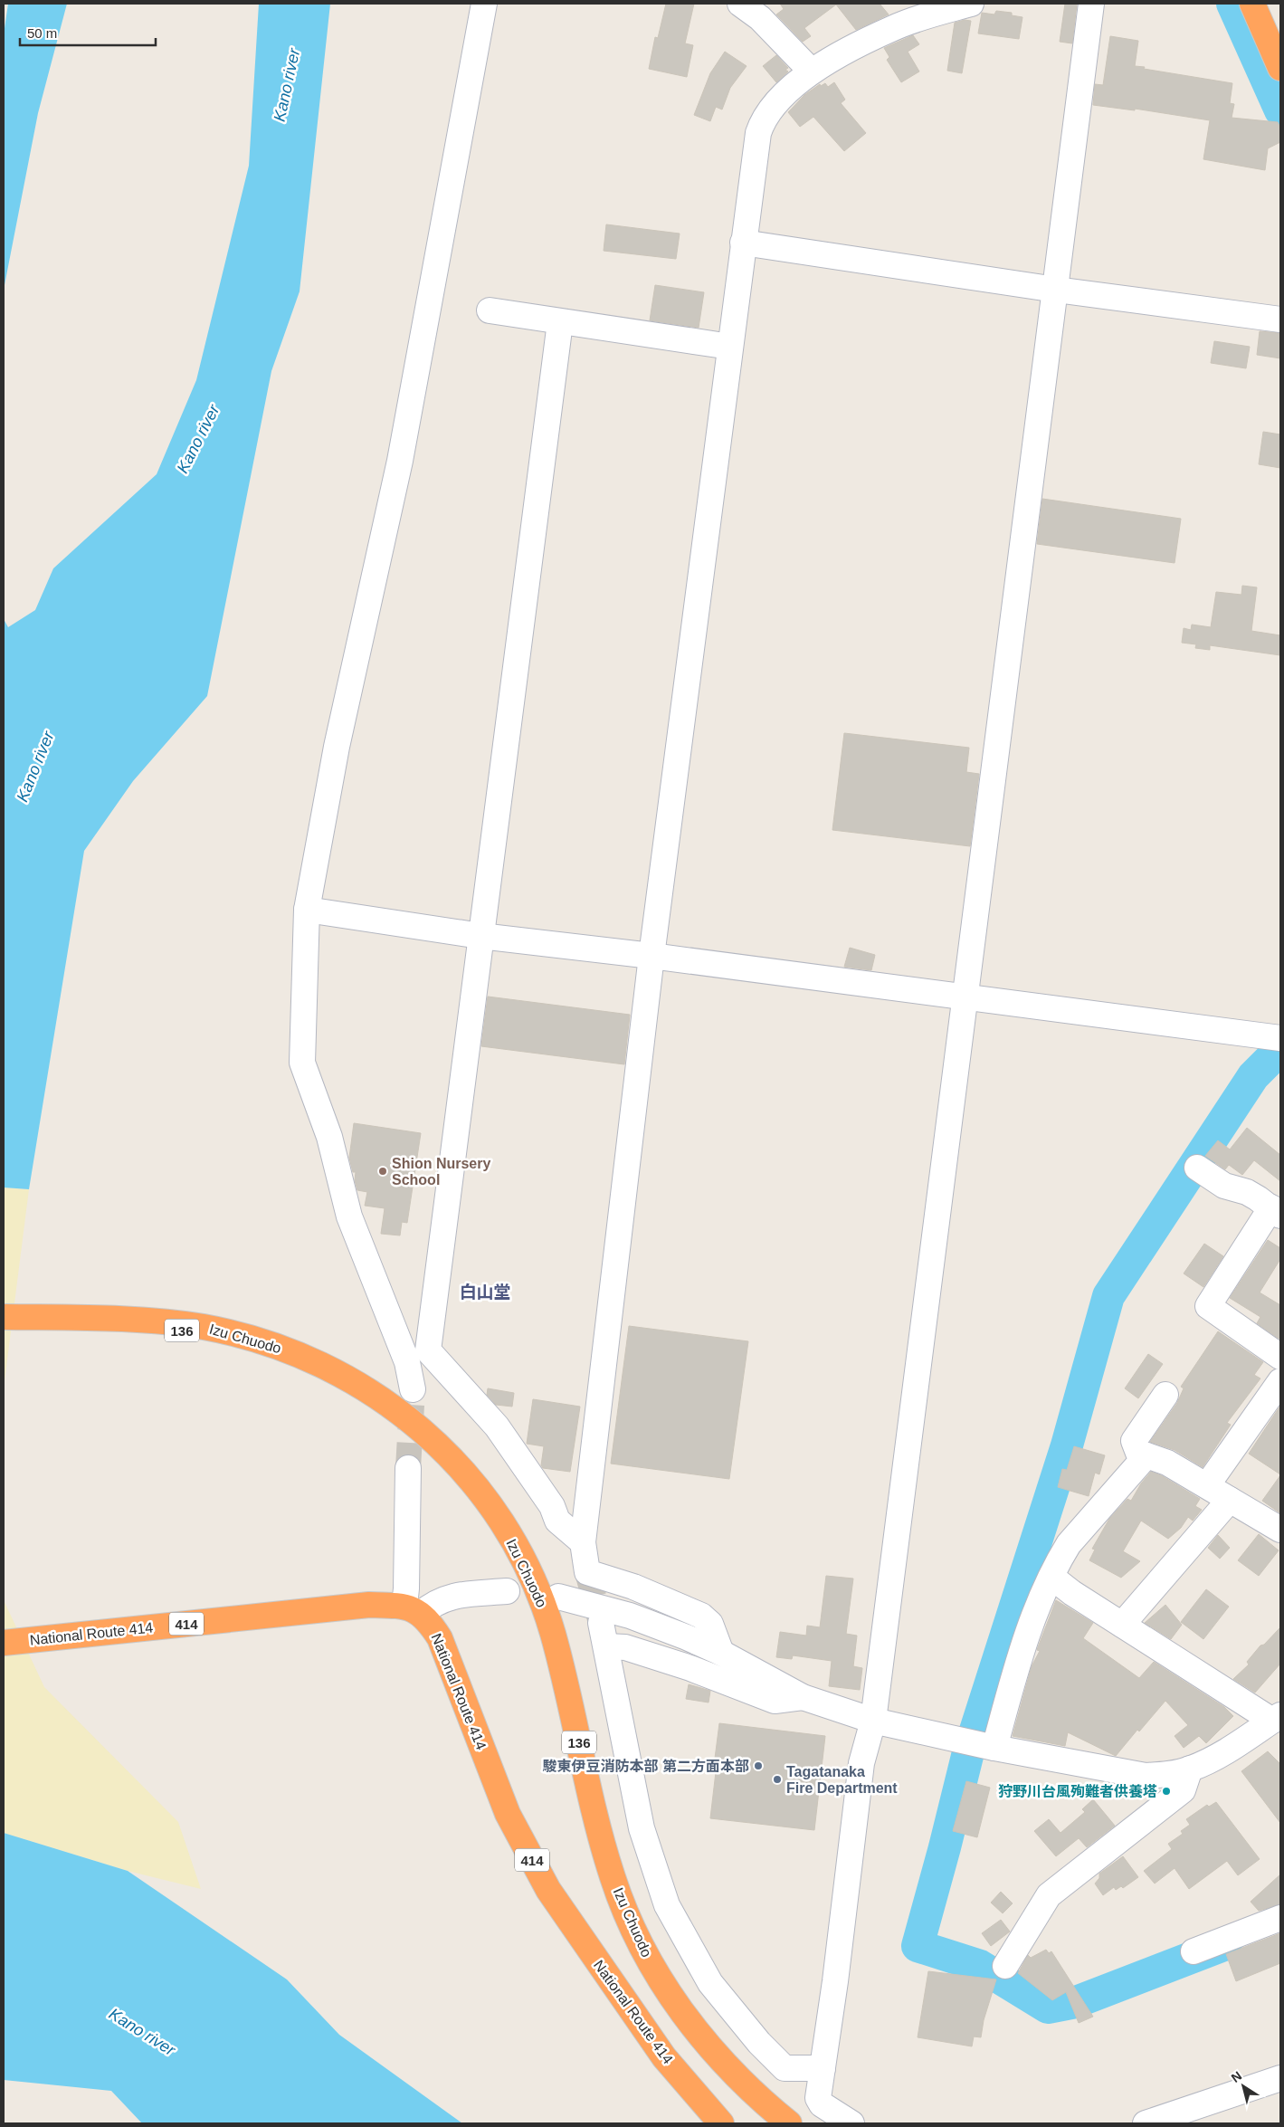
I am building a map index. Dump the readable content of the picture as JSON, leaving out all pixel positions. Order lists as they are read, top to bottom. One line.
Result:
{"streets":{"highway":["136","Izu Chuodo","414","National Route 414"]},"districts":["白山堂"],"water":["Kano river"],"places":["Shion Nursery School","駿東伊豆消防本部 第二方面本部","Tagatanaka Fire Department","狩野川台風殉難者供養塔"],"scale_bar":"50 m","north":"top left"}
